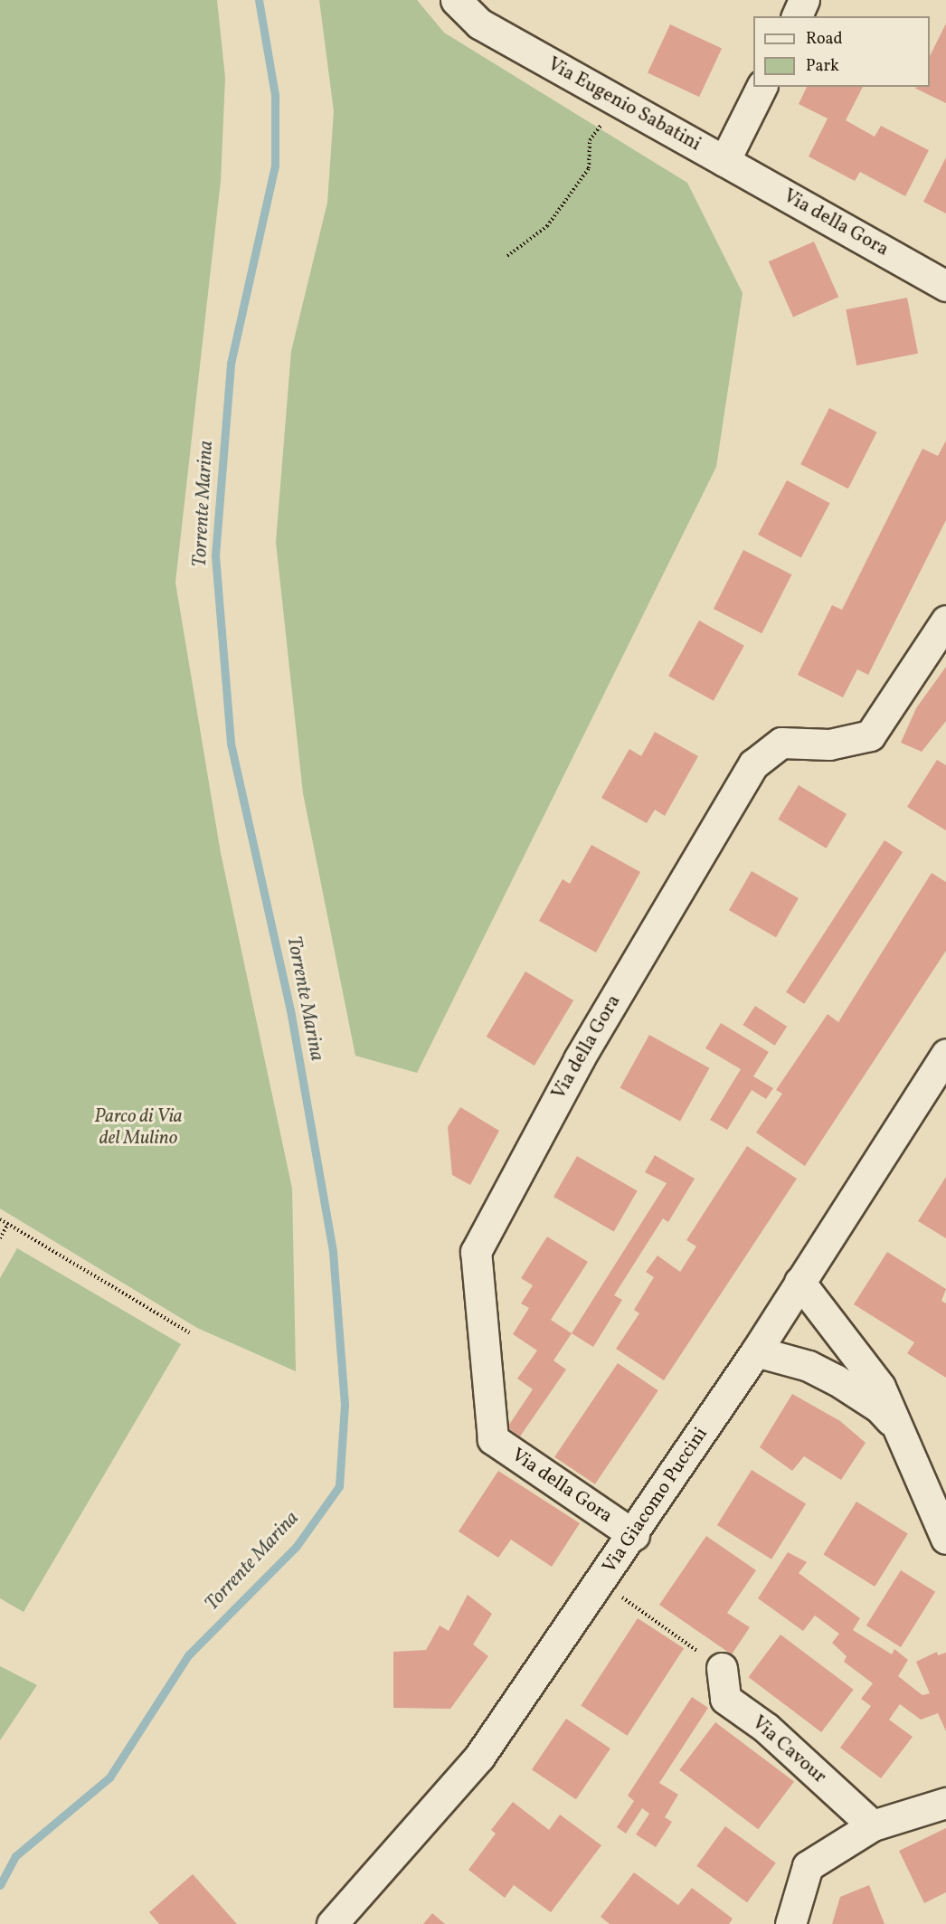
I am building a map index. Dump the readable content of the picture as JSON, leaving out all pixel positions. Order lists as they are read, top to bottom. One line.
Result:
{"streets":{"street":["Via Eugenio Sabatini","Via della Gora","Via Giacomo Puccini","Via Cavour"]},"crossings":[["Via Eugenio Sabatini","Via della Gora"],["Via della Gora","Via Giacomo Puccini"]],"water":["Torrente Marina"],"parks":["Parco di Via del Mulino"],"legend":["Road","Park"]}
